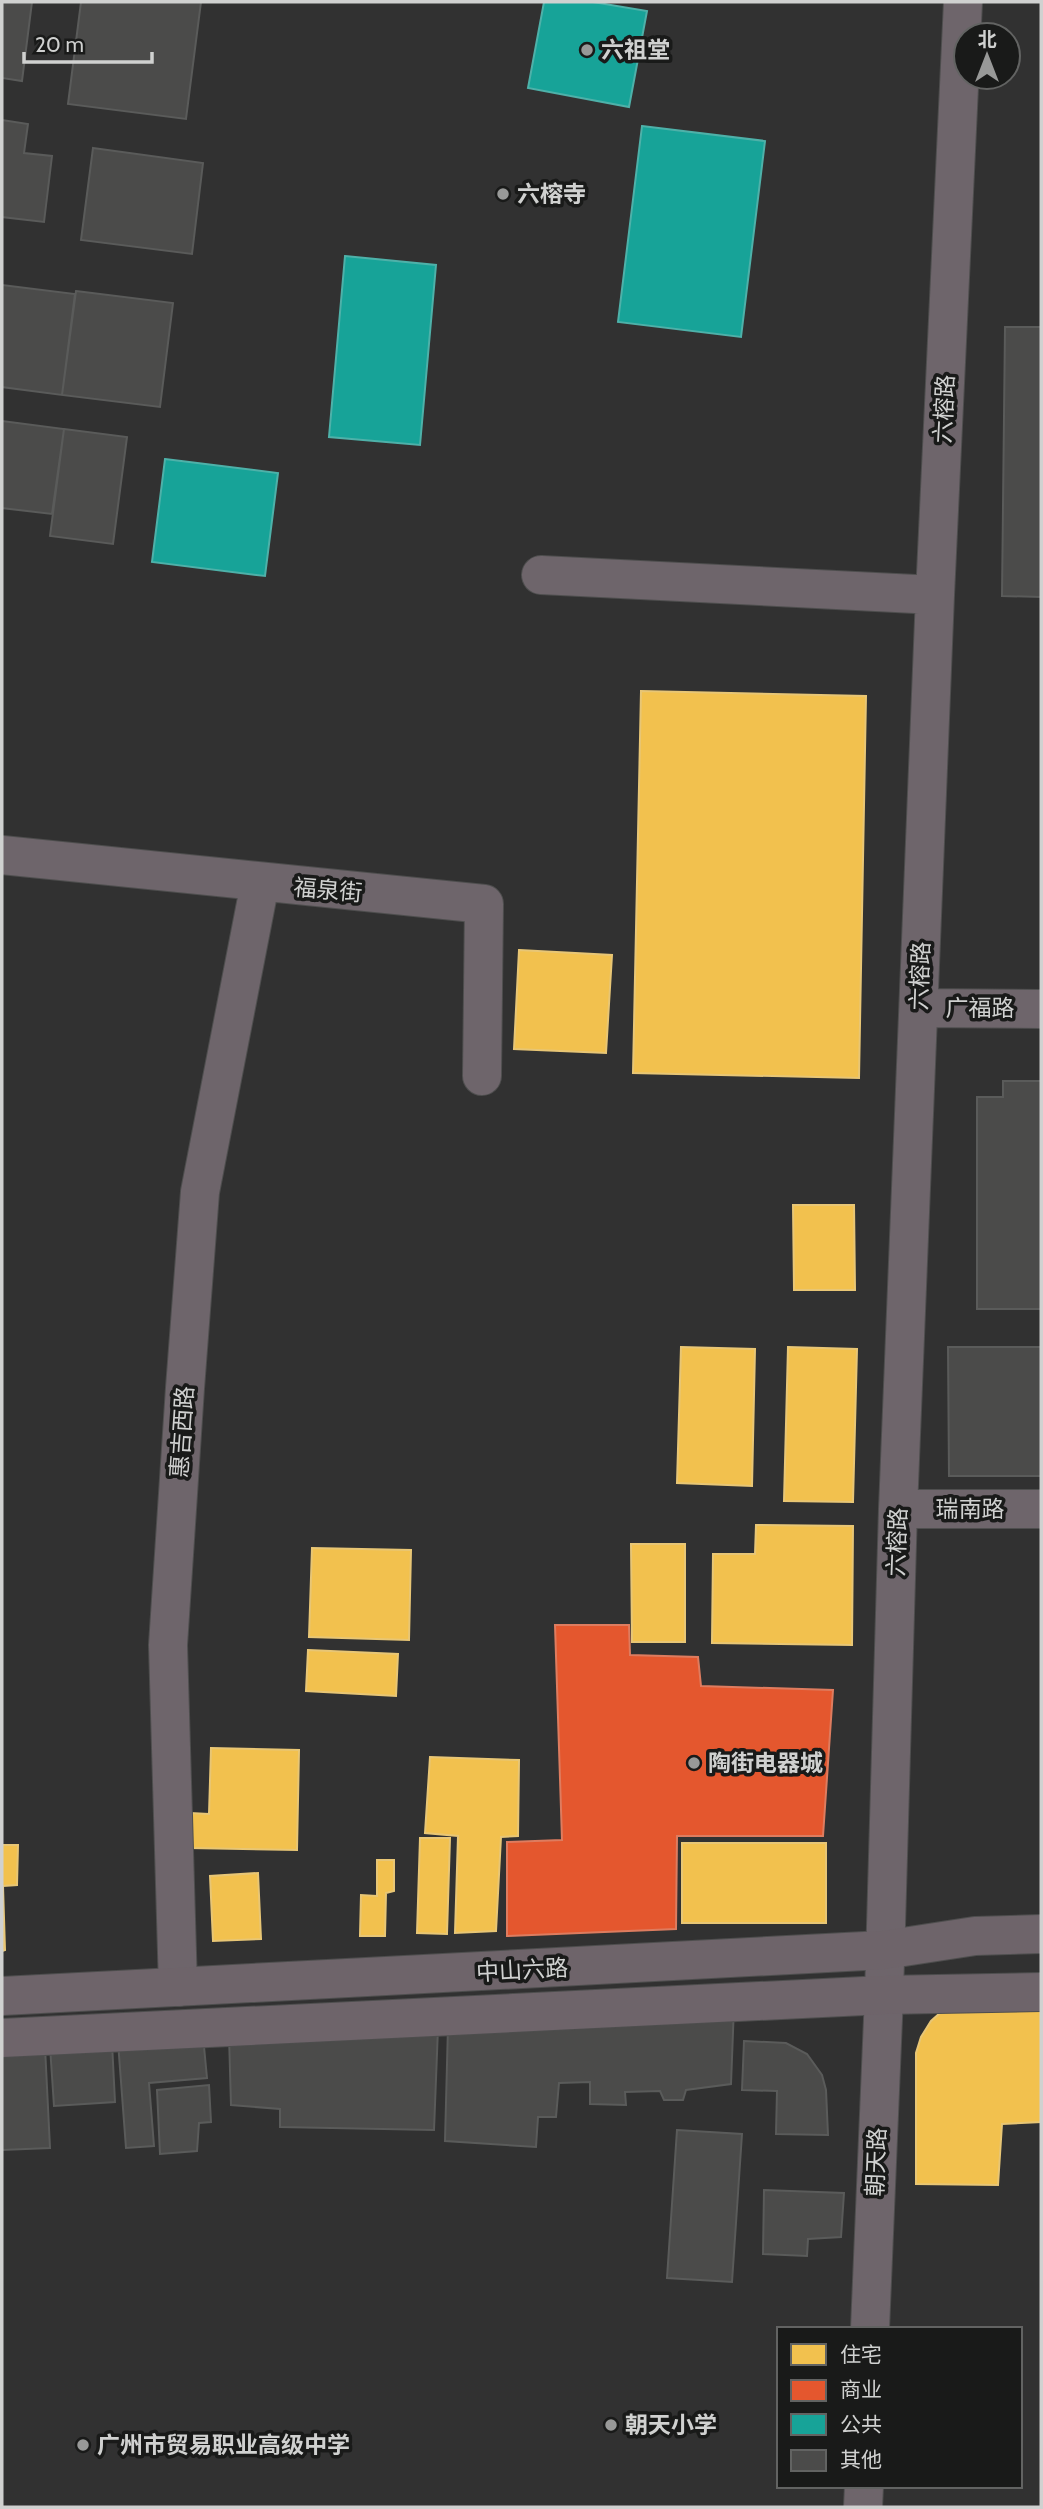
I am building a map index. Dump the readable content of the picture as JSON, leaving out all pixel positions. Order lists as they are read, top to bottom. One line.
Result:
{"streets":{"main road":["中山六路"],"street":["六榕路","福泉街","广福路","惠吉西路","瑞南路","朝天路"]},"crossings":[["六榕路","广福路"],["六榕路","瑞南路"],["六榕路","中山六路"],["六榕路","朝天路"],["福泉街","惠吉西路"],["惠吉西路","中山六路"],["中山六路","朝天路"]],"places":["六祖堂","六榕寺","陶街电器城","朝天小学","广州市贸易职业高级中学"],"legend":["住宅","商业","公共","其他"],"scale_bar":"20 m","north":"top"}
